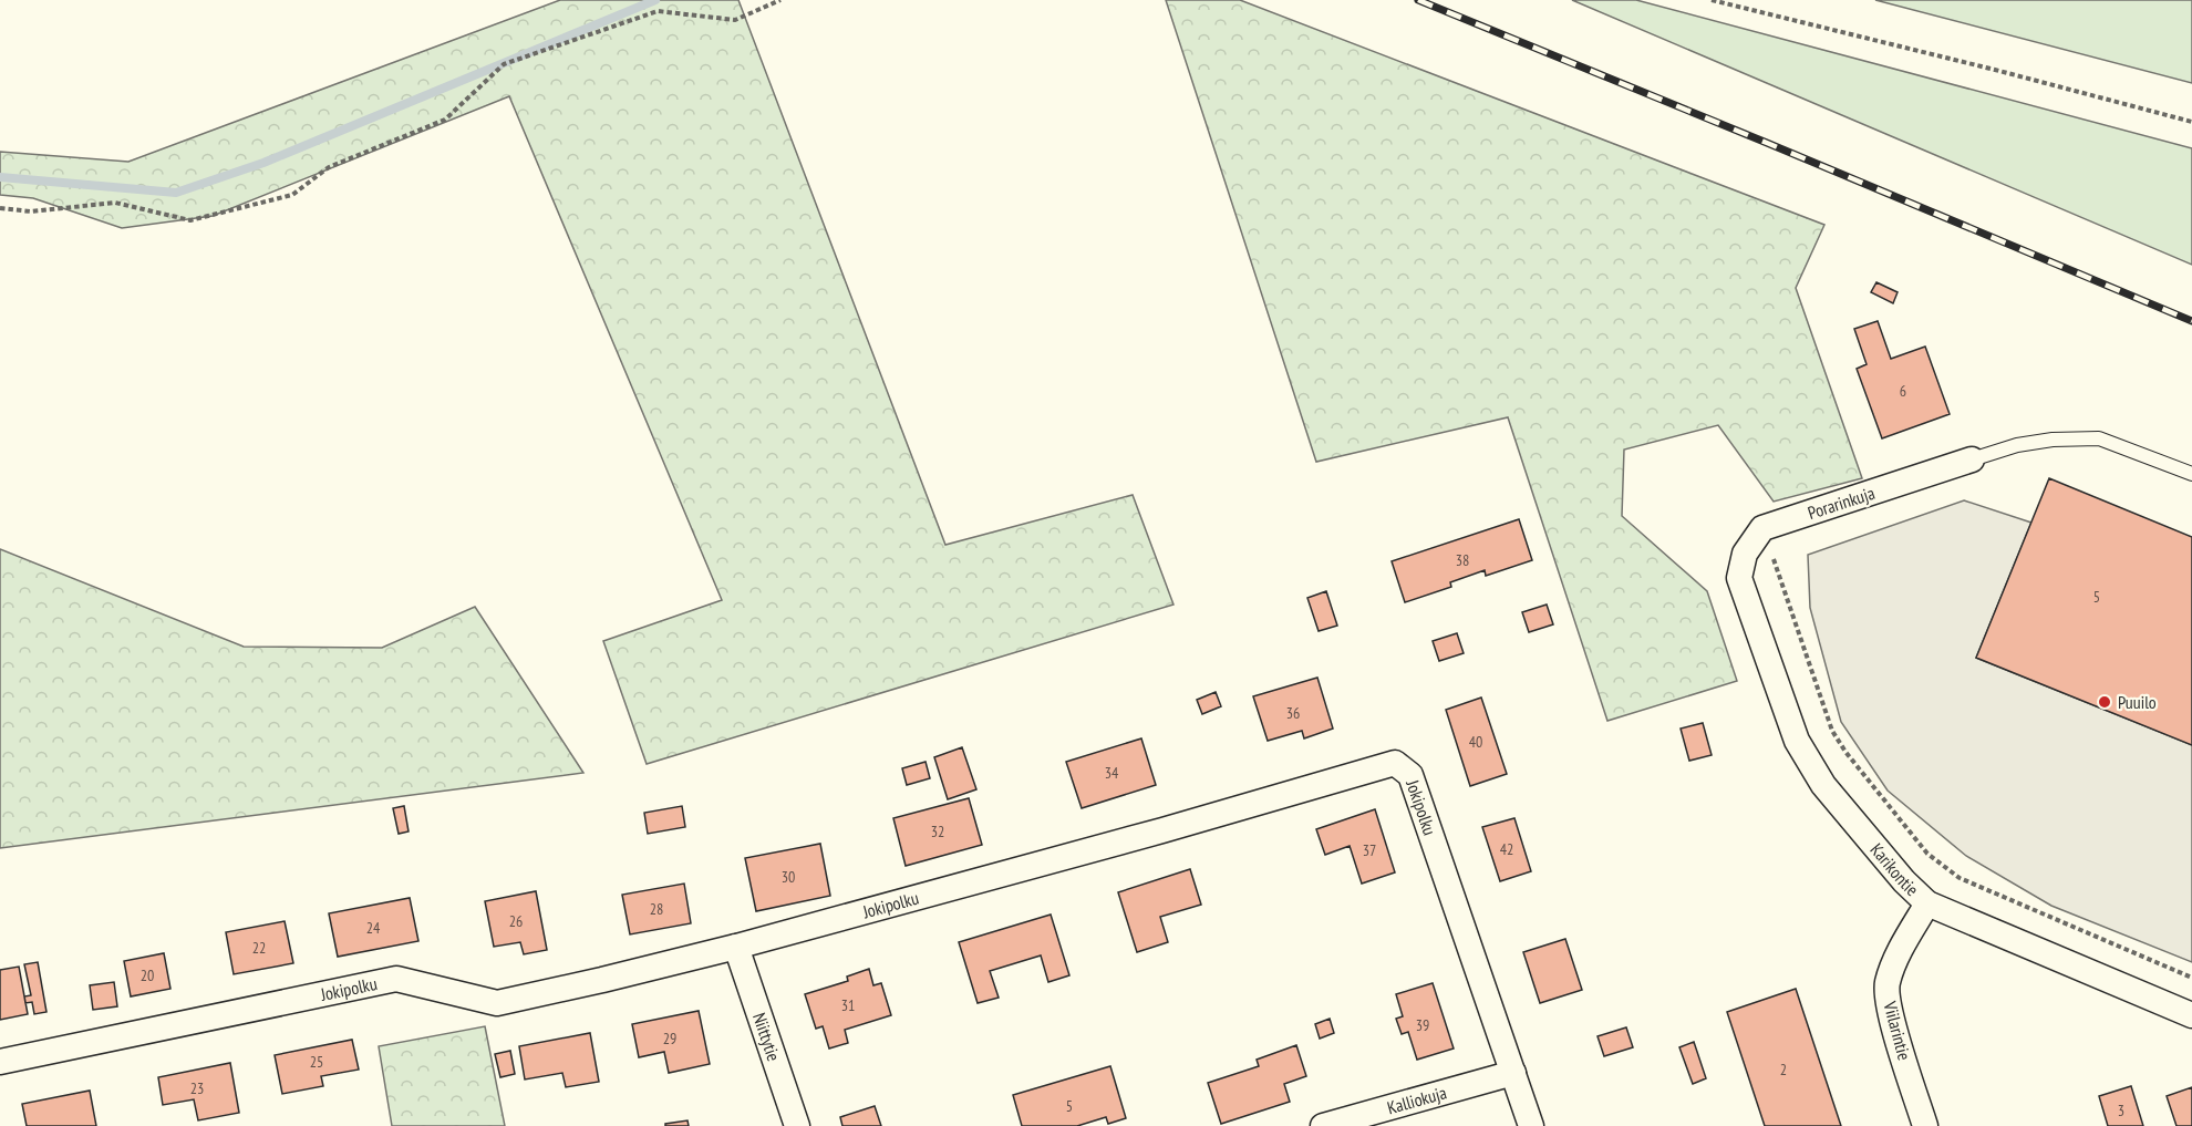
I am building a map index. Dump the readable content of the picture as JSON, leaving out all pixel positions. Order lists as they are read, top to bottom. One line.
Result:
{"streets":{"street":["Porarinkuja","Jokipolku","Karikontie","Viilarintie","Niittytie","Kalliokuja"]},"crossings":[["Porarinkuja","Karikontie"],["Jokipolku","Niittytie"],["Jokipolku","Kalliokuja"],["Karikontie","Viilarintie"]],"places":["Puuilo"],"house_numbers":["6","38","5","36","40","34","32","42","37","30","28","26","24","22","20","31","39","29","25","2","23","5","3"]}
